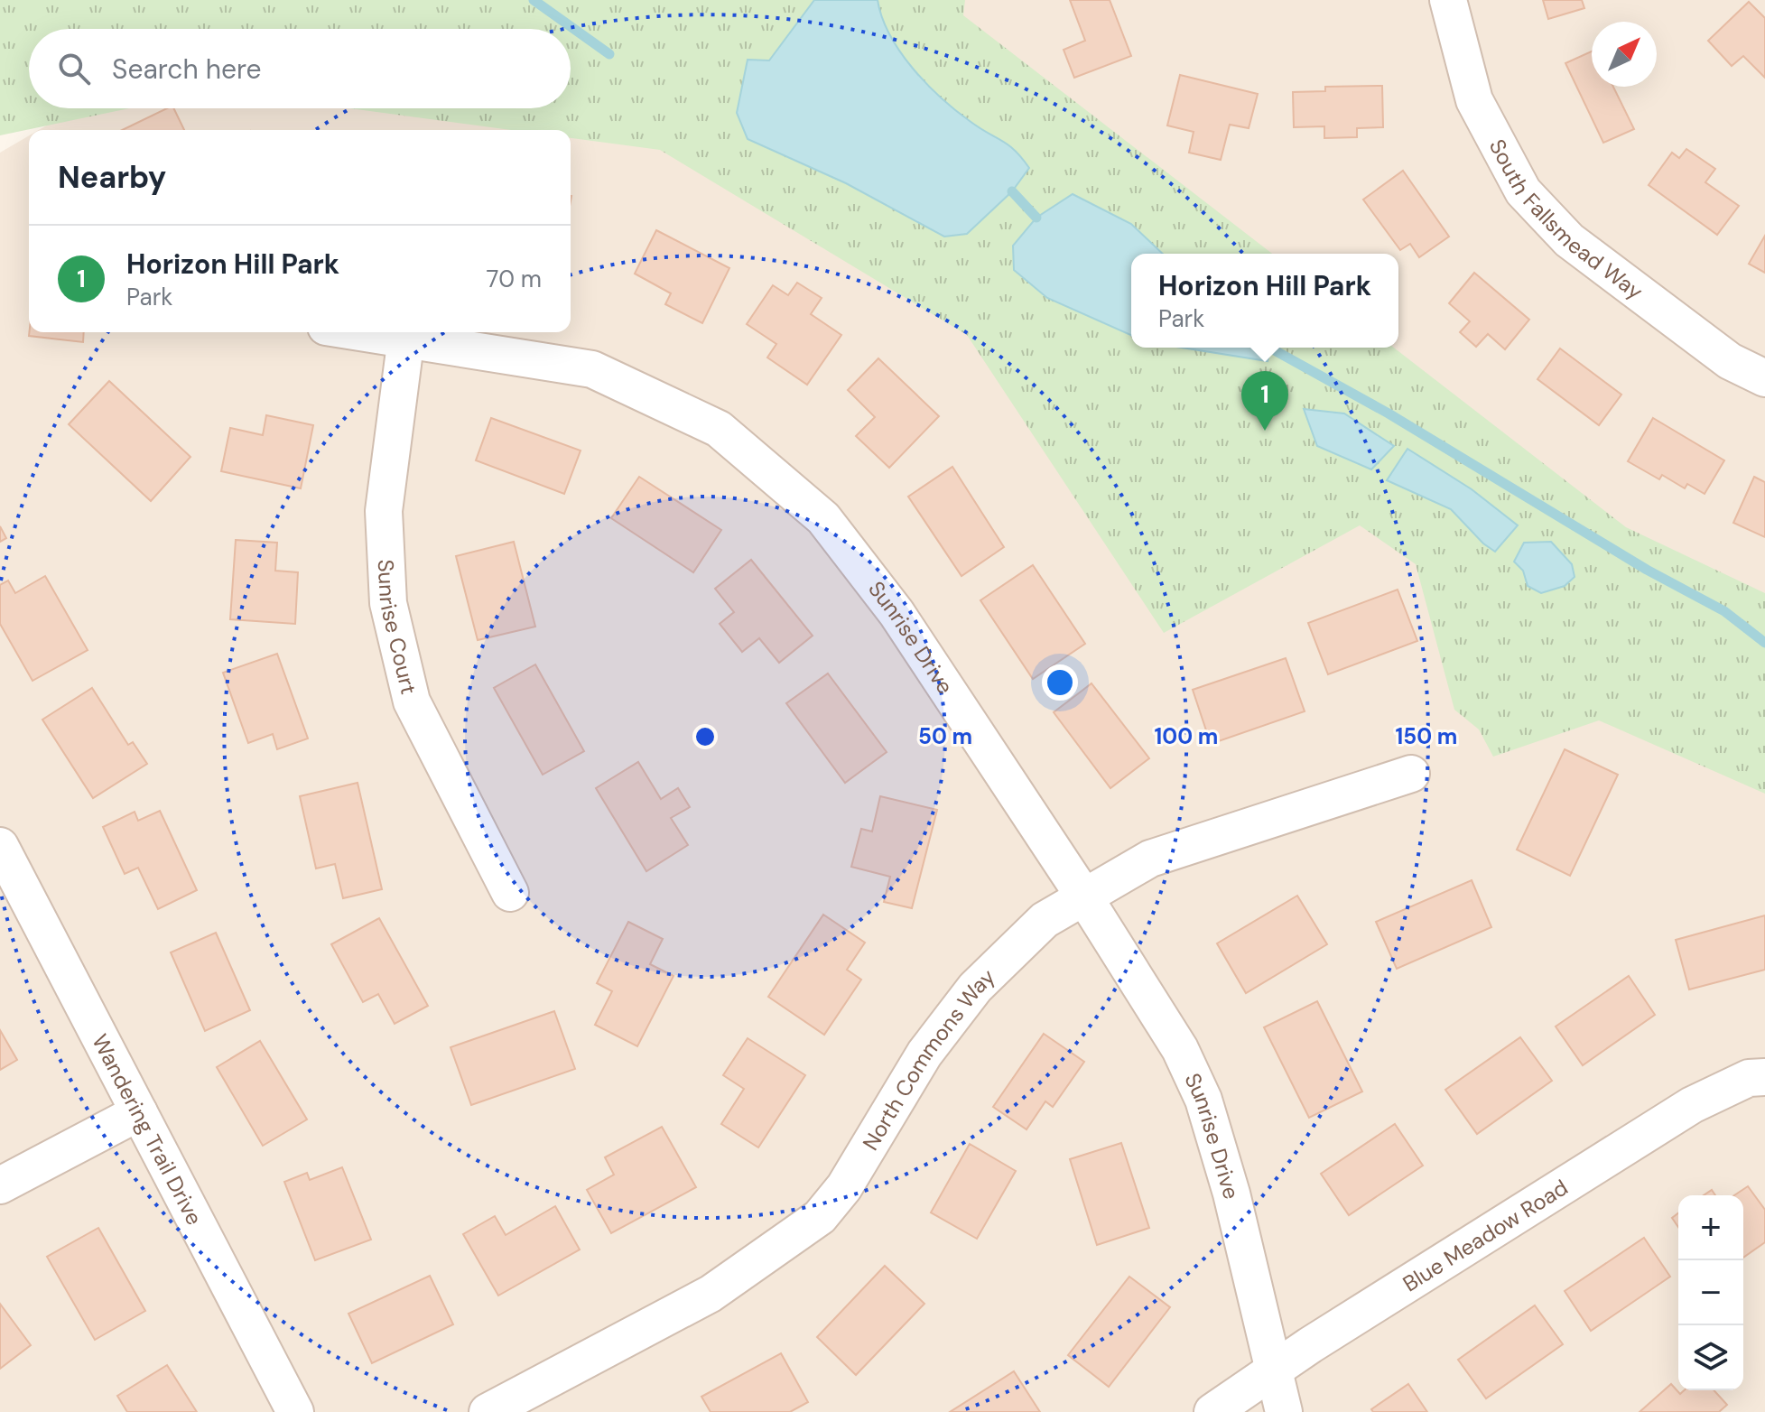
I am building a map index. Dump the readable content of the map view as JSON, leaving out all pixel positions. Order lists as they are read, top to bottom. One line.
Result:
{"streets":{"street":["South Fallsmead Way","Sunrise Court","Sunrise Drive","North Commons Way","Wandering Trail Drive","Blue Meadow Road"]},"crossings":[["Sunrise Court","Sunrise Drive"],["Sunrise Drive","North Commons Way"],["Sunrise Drive","Blue Meadow Road"]],"north":"top right","page":{"search":"Search here","heading":"Nearby","list":[{"mark":"1","name":"Horizon Hill Park","note":"Park","value":"70 m"}],"popup":["Horizon Hill Park","Park"],"pins":"1","map_buttons":["+","−"]},"rings":["50 m","100 m","150 m"]}
